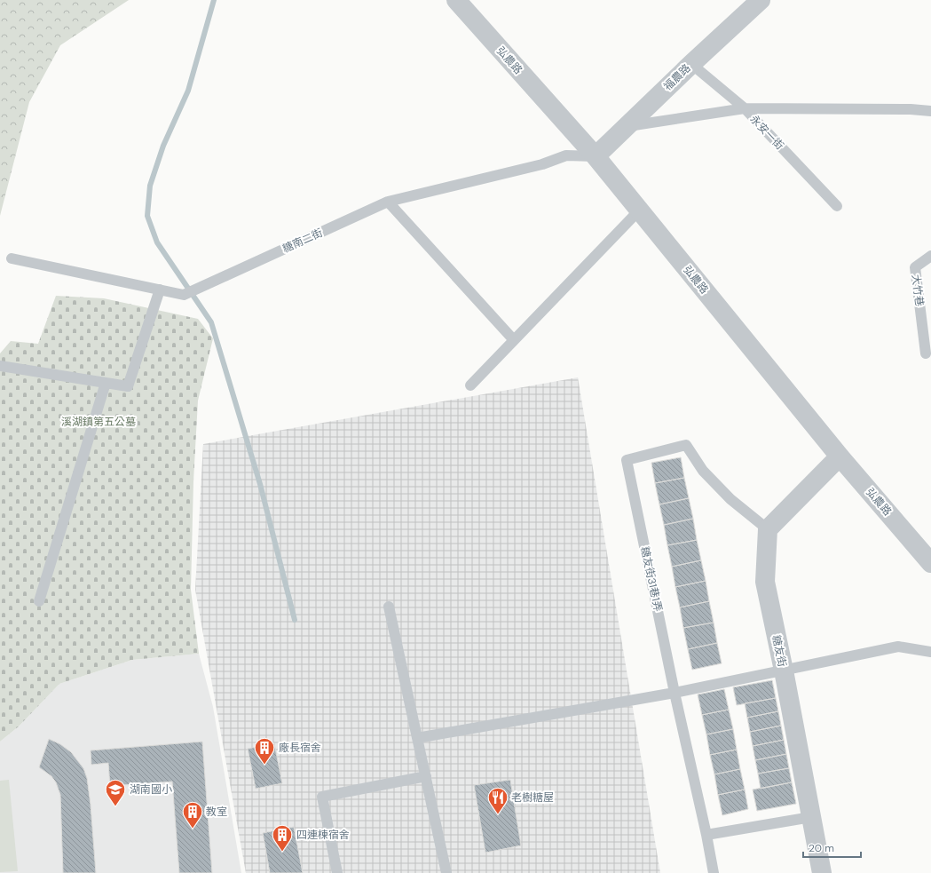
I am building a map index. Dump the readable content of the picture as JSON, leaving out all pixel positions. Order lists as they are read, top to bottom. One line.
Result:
{"streets":{"street":["弘農路","福農路","糖友街"],"lane":["永安一街","糖南二街","大竹巷","糖友街31巷1弄"]},"crossings":[["弘農路","福農路"],["弘農路","糖南二街"],["福農路","永安一街"],["福農路","糖南二街"],["糖友街31巷1弄","糖友街"]],"parks":["溪湖鎮第五公墓"],"places":{"building":["廠長宿舍","教室","四連棟宿舍"],"school or university":["湖南國小"],"restaurant":["老樹糖屋"]},"scale_bar":"20 m"}
